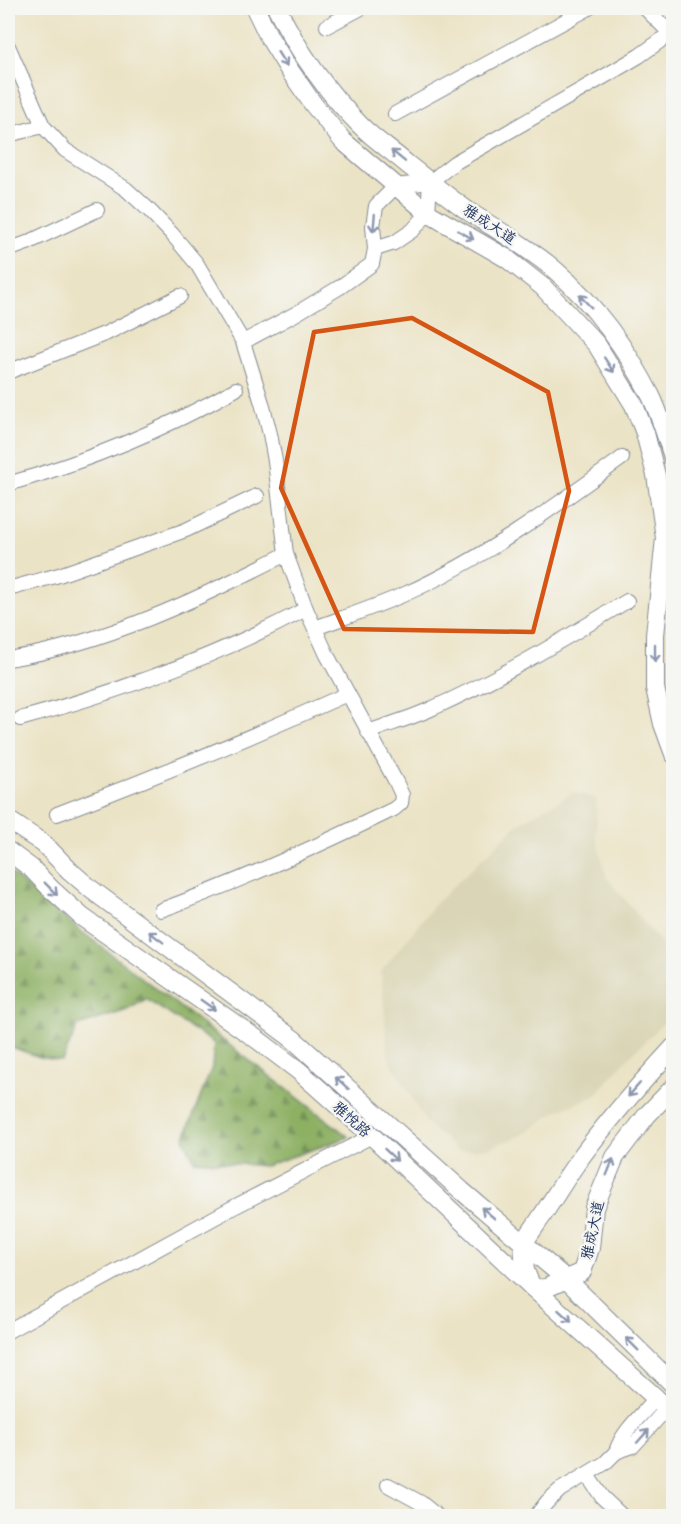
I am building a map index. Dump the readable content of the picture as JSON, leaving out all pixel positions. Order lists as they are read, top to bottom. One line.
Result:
{"streets":{"street":["雅成大道","雅悦路"]},"crossings":[["雅成大道","雅悦路"]]}
